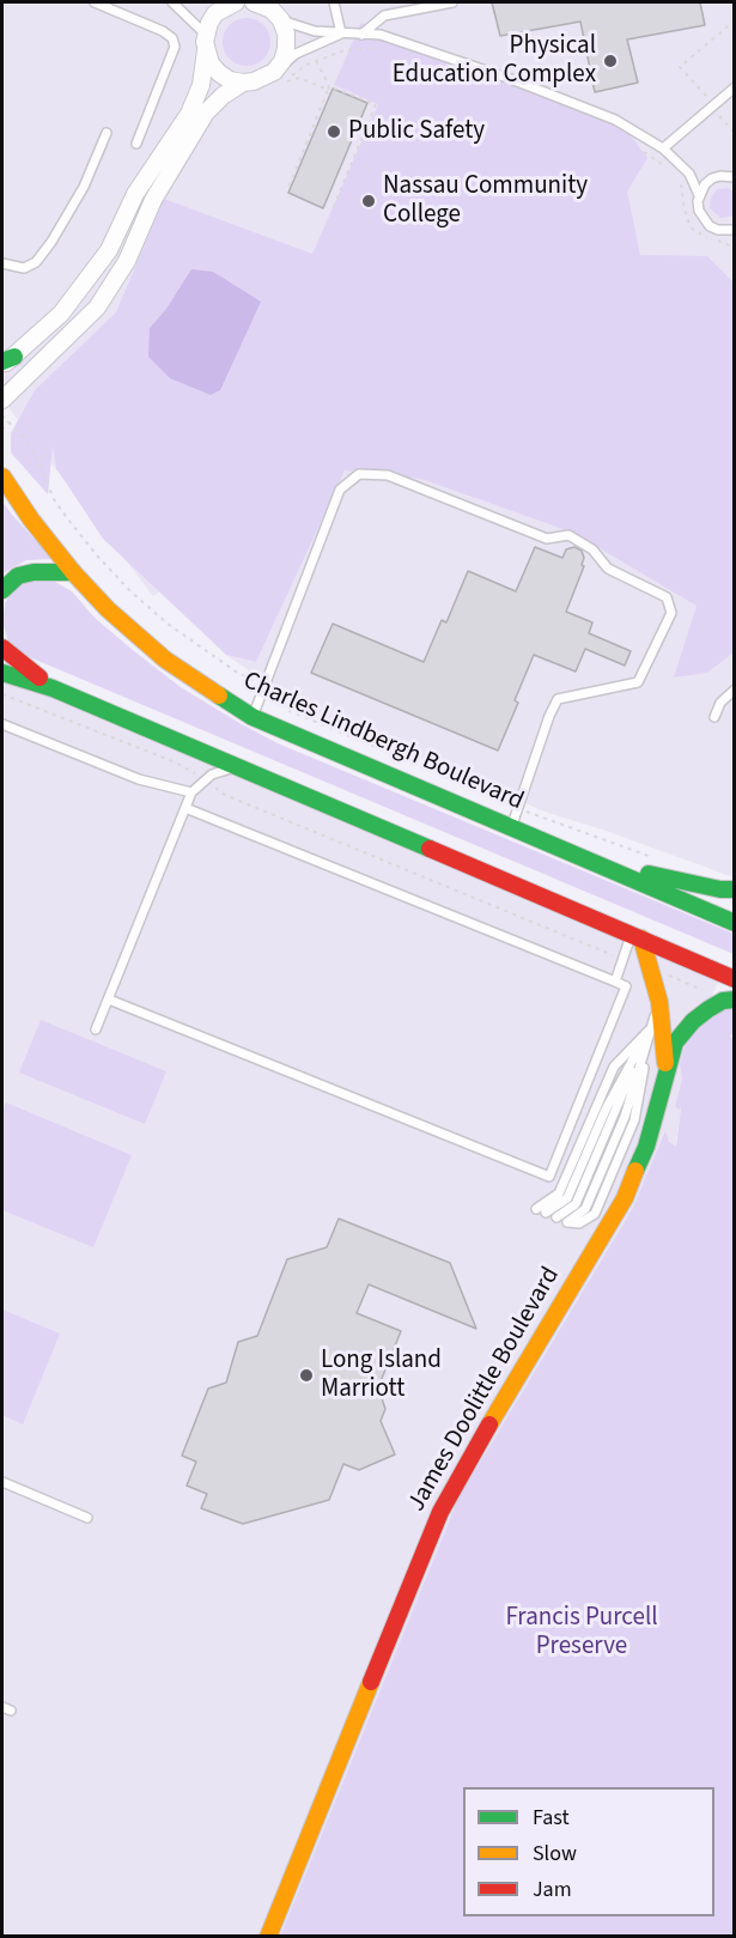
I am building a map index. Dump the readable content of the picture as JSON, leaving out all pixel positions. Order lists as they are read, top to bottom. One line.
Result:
{"streets":{"main road":["Charles Lindbergh Boulevard","James Doolittle Boulevard"]},"parks":["Francis Purcell Preserve"],"places":["Physical Education Complex","Public Safety","Nassau Community College","Long Island Marriott"],"legend":["Fast","Slow","Jam"]}
